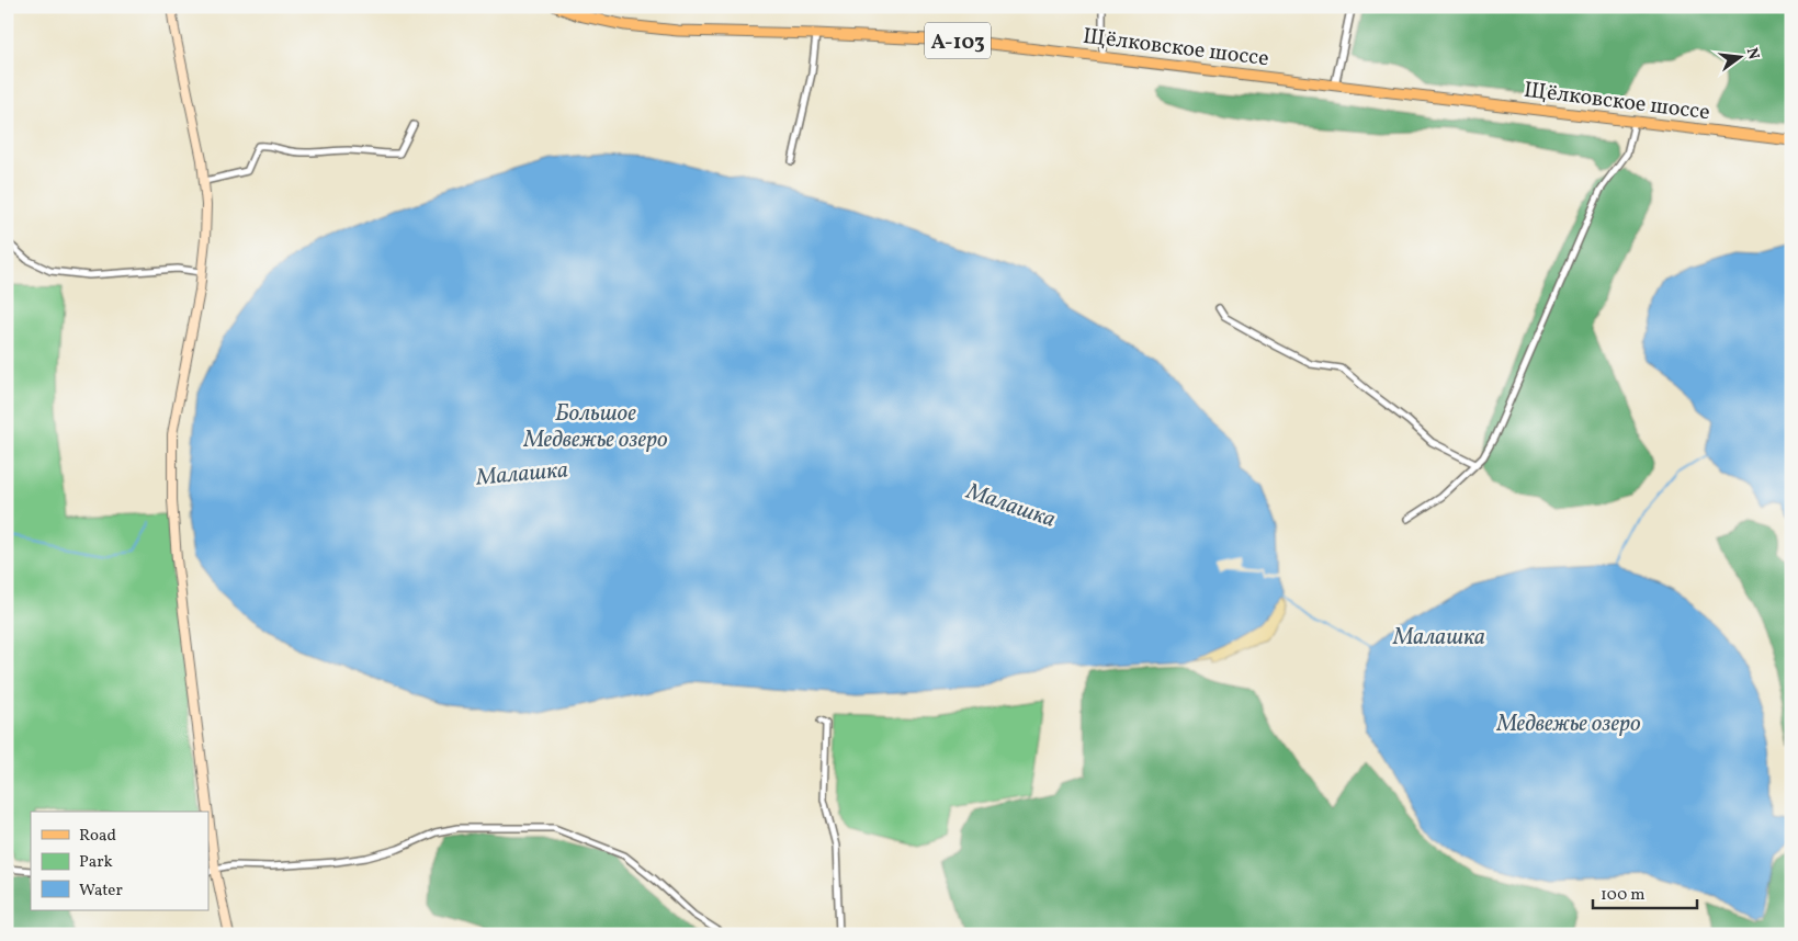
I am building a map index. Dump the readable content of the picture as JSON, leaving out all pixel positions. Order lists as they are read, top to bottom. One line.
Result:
{"streets":{"main road":["А-103","Щёлковское шоссе"]},"water":["Большое Медвежье озеро","Малашка","Медвежье озеро"],"legend":["Road","Park","Water"],"scale_bar":"100 m","north":"right"}
